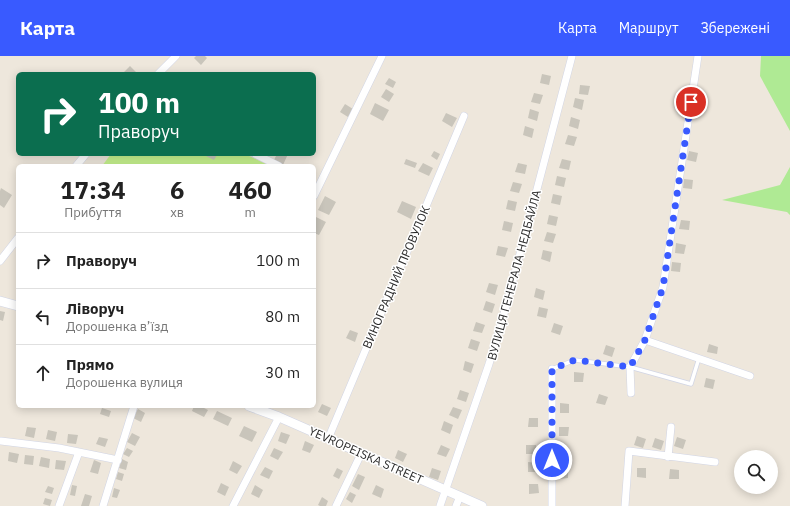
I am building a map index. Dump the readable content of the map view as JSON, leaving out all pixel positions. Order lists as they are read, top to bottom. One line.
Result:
{"streets":{"street":["ВУЛИЦЯ ГЕНЕРАЛА НЕДБАЙЛА","ВИНОГРАДНИЙ ПРОВУЛОК","YEVROPEISKA STREET"]},"crossings":[["ВУЛИЦЯ ГЕНЕРАЛА НЕДБАЙЛА","YEVROPEISKA STREET"],["ВИНОГРАДНИЙ ПРОВУЛОК","YEVROPEISKA STREET"]],"page":{"header":"Карта","nav":["Карта","Маршрут","Збережені"],"turn":["100 m","Праворуч"],"eta":["17:34","Прибуття","6","хв","460","m"],"list":[{"name":"Праворуч","value":"100 m"},{"name":"Ліворуч","note":"Дорошенка в’їзд","value":"80 m"},{"name":"Прямо","note":"Дорошенка вулиця","value":"30 m"}]}}
